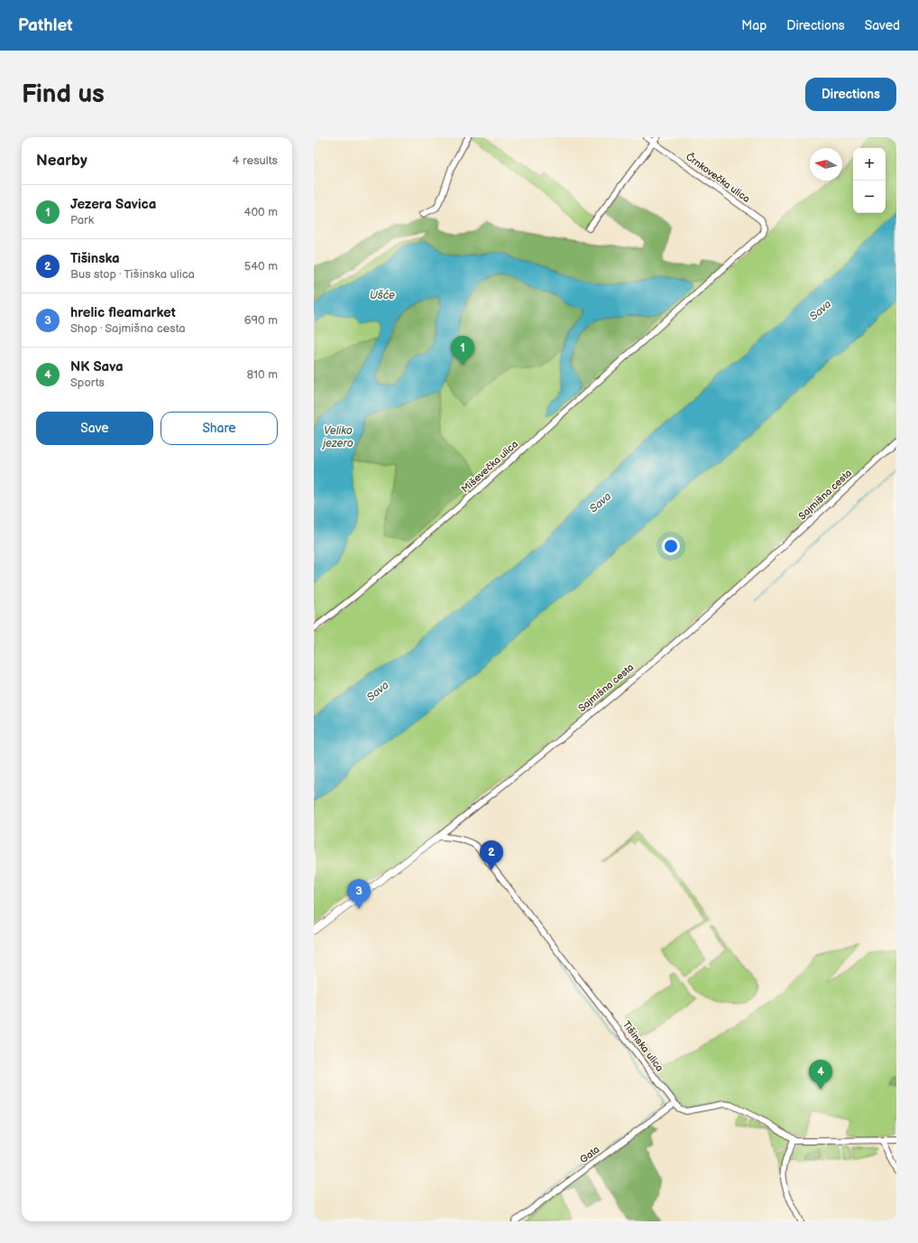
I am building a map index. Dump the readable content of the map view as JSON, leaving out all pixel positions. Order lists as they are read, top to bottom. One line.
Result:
{"streets":{"street":["Črnkovečka ulica","Miševečka ulica","Sajmišna cesta","Tišinska ulica","Gata"]},"crossings":[["Črnkovečka ulica","Miševečka ulica"],["Sajmišna cesta","Tišinska ulica"],["Tišinska ulica","Gata"]],"water":["Ušće","Sava","Veliko jezero"],"north":"left","page":{"header":"Pathlet","nav":["Map","Directions","Saved"],"buttons":["Directions",["Save","Share"]],"title":"Find us","heading":["Nearby","4 results"],"map_buttons":["+","−"],"list":[{"mark":"1","name":"Jezera Savica","note":"Park","value":"400 m"},{"mark":"2","name":"Tišinska","note":"Bus stop · Tišinska ulica","value":"540 m"},{"mark":"3","name":"hrelic fleamarket","note":"Shop · Sajmišna cesta","value":"690 m"},{"mark":"4","name":"NK Sava","note":"Sports","value":"810 m"}],"pins":["1","2","3","4"]}}
